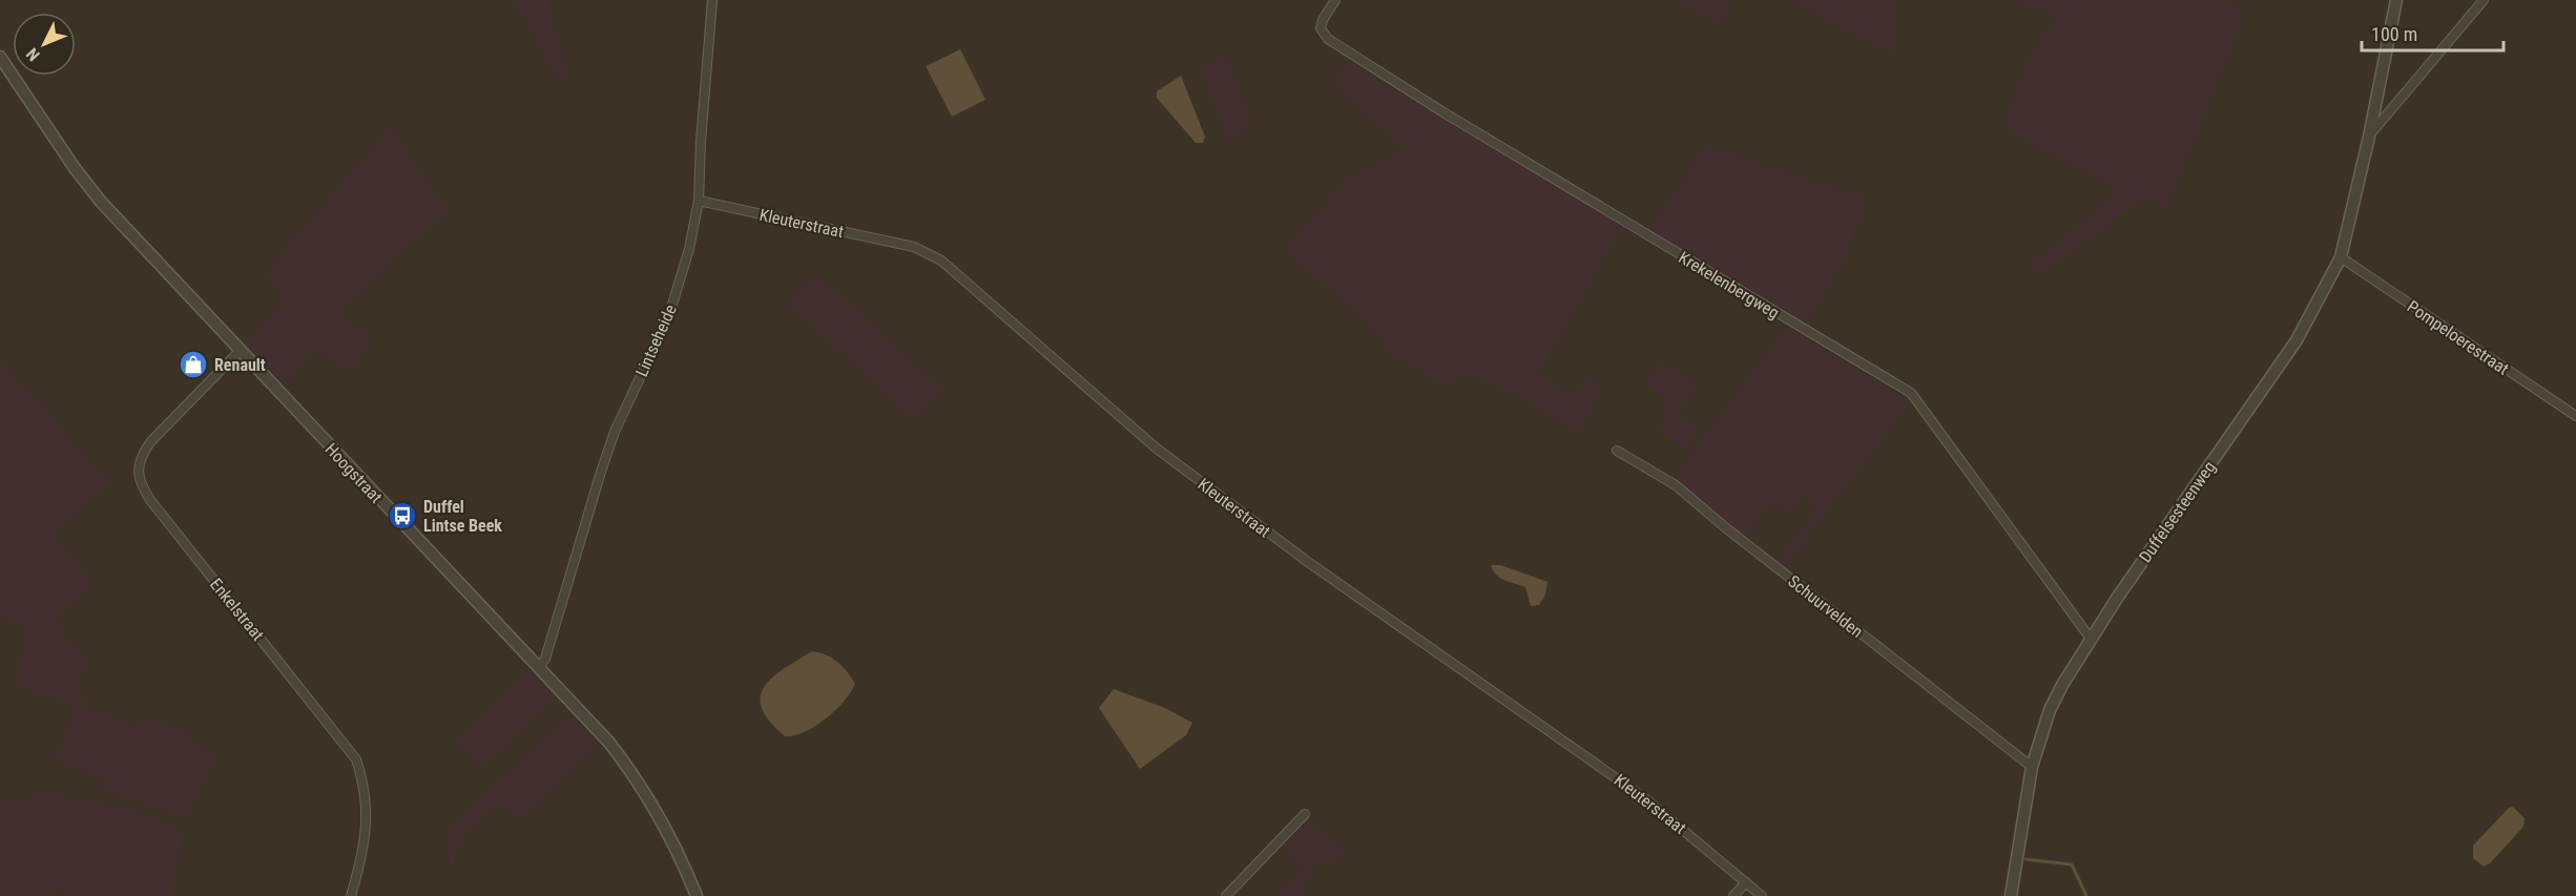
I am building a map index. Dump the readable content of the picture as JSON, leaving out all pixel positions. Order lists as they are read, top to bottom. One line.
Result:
{"streets":{"street":["Kleuterstraat","Krekelenbergweg","Pompeloerestraat","Lintseheide","Hoogstraat","Duffelsesteenweg","Schuurvelden","Enkelstraat"]},"crossings":[["Kleuterstraat","Lintseheide"],["Krekelenbergweg","Duffelsesteenweg"],["Pompeloerestraat","Duffelsesteenweg"],["Lintseheide","Hoogstraat"],["Hoogstraat","Enkelstraat"],["Duffelsesteenweg","Schuurvelden"]],"places":{"shop":["Renault"],"bus stop":["Duffel Lintse Beek"]},"scale_bar":"100 m","north":"bottom left"}
